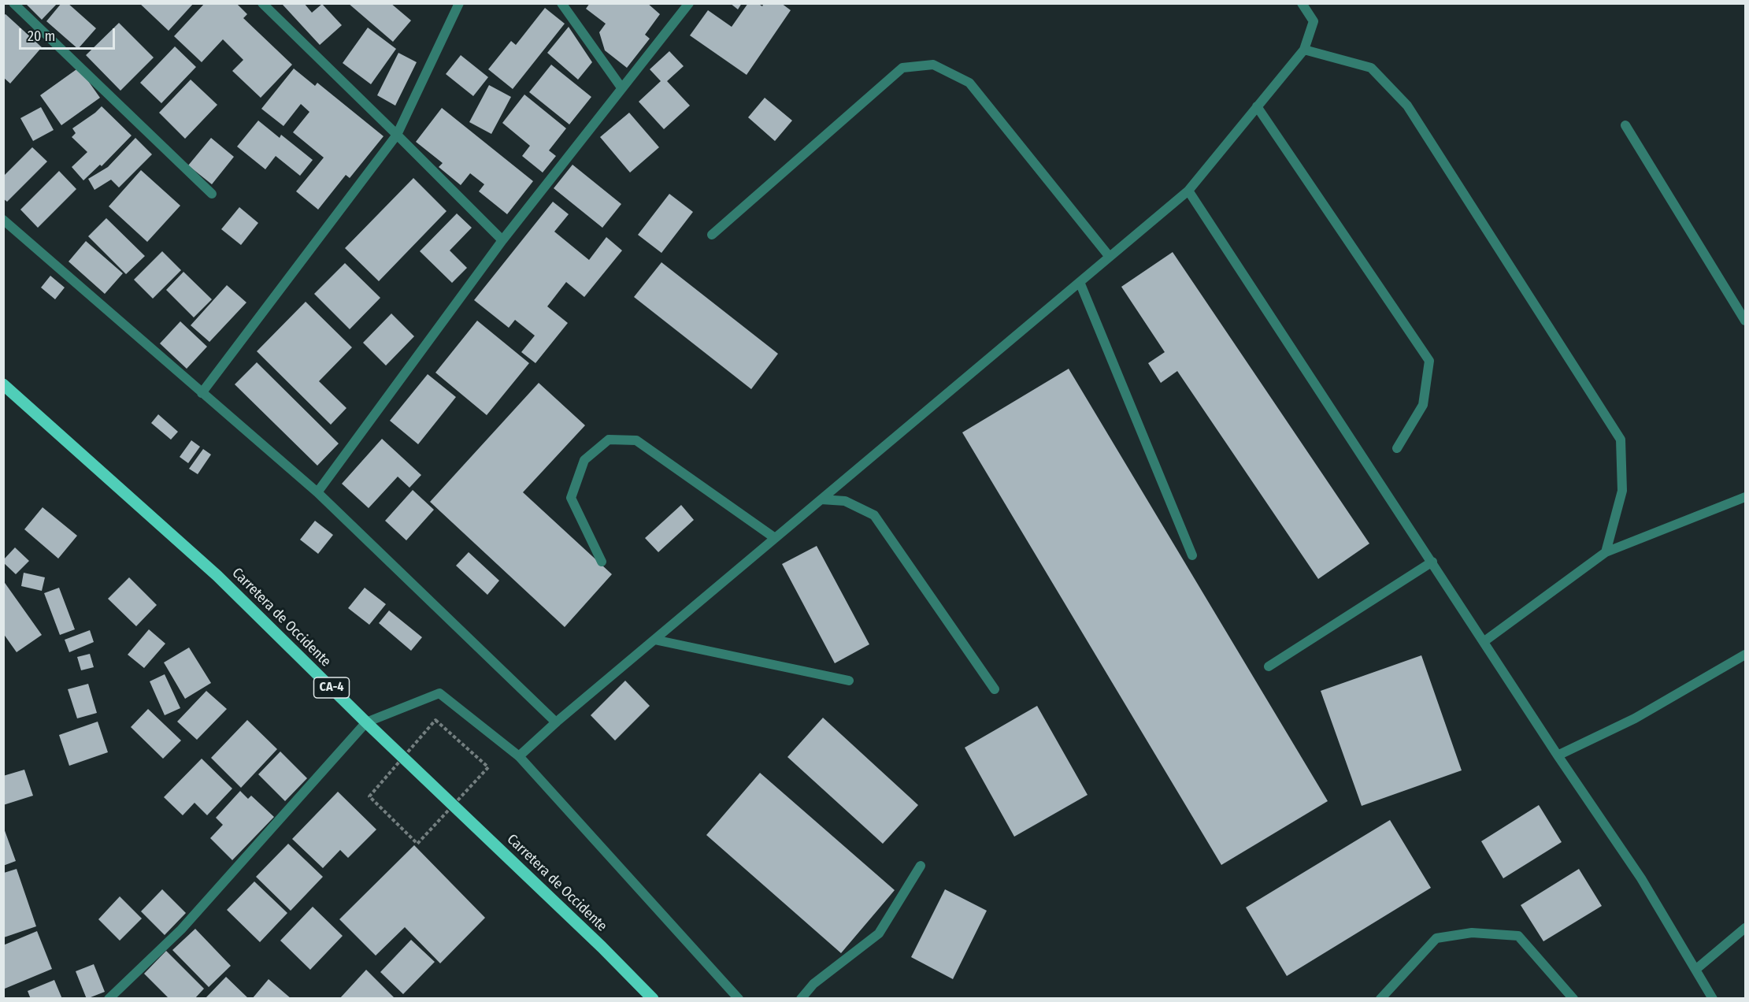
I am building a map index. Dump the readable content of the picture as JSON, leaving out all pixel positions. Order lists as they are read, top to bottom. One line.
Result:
{"streets":{"main road":["Carretera de Occidente","CA-4"]},"scale_bar":"20 m"}
